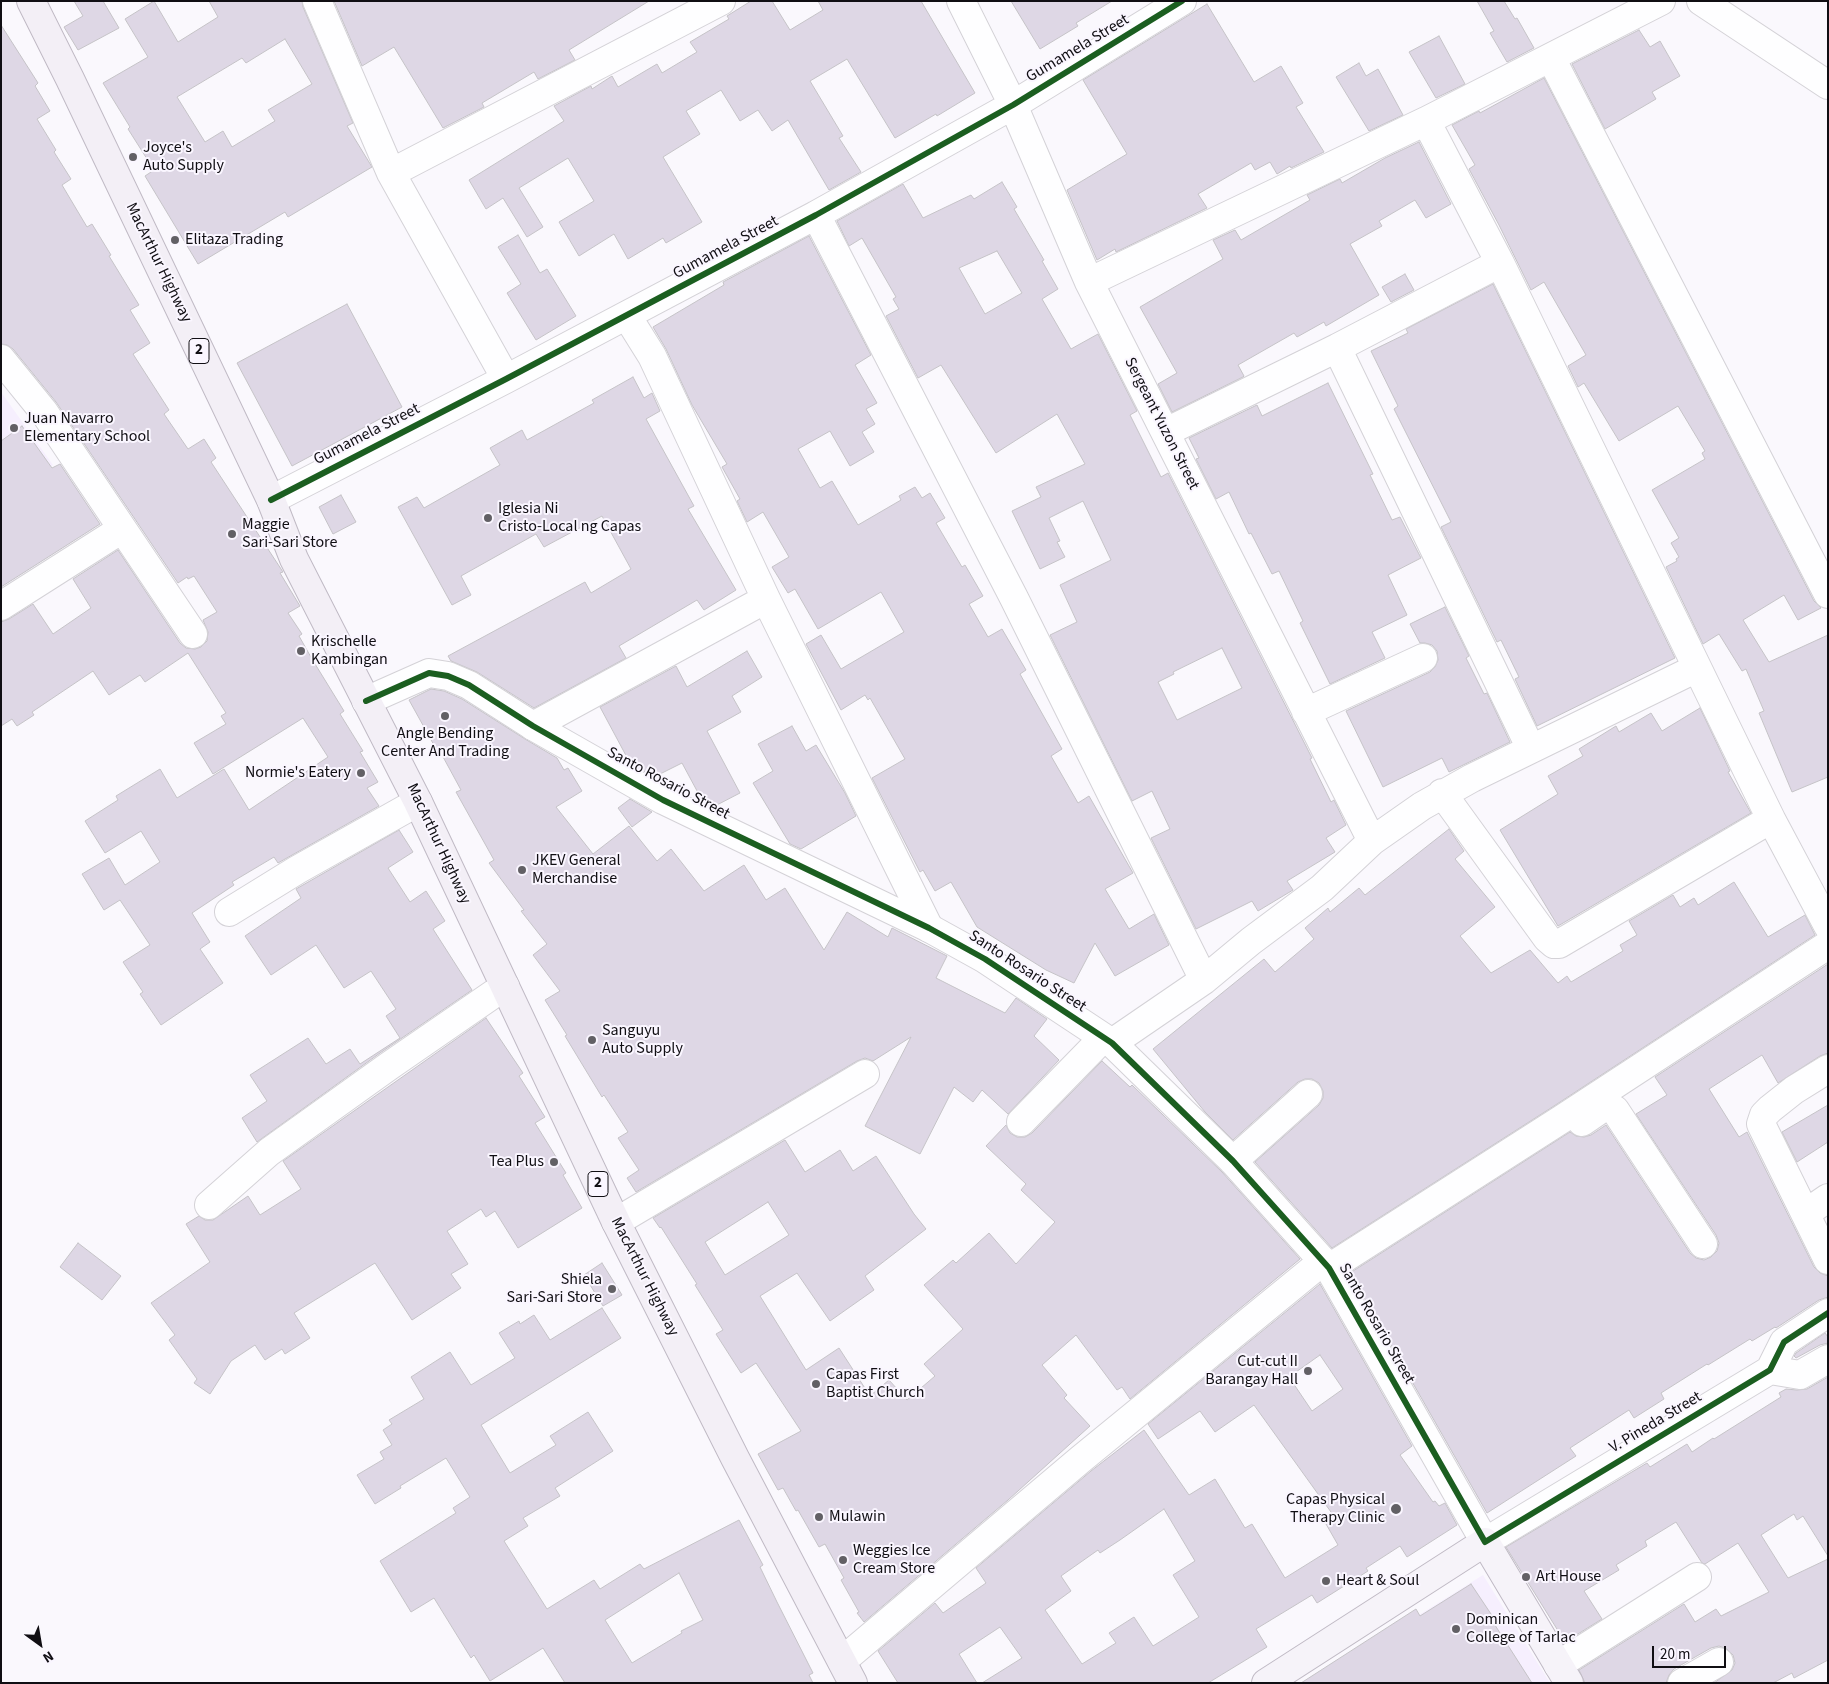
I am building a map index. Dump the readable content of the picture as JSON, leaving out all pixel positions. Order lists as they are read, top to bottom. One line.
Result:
{"streets":{"highway":["MacArthur Highway","2"],"main road":["Santo Rosario Street","V. Pineda Street"],"street":["Gumamela Street","Sergeant Yuzon Street"]},"crossings":[["Gumamela Street","MacArthur Highway"],["Gumamela Street","Sergeant Yuzon Street"],["MacArthur Highway","Santo Rosario Street"],["Santo Rosario Street","V. Pineda Street"]],"places":["Joyce's Auto Supply","Elitaza Trading","Juan Navarro Elementary School","Iglesia Ni Cristo-Local ng Capas","Maggie Sari-Sari Store","Krischelle Kambingan","Angle Bending Center And Trading","Normie's Eatery","JKEV General Merchandise","Sanguyu Auto Supply","Tea Plus","Shiela Sari-Sari Store","Cut-cut II Barangay Hall","Capas First Baptist Church","Capas Physical Therapy Clinic","Mulawin","Weggies Ice Cream Store","Art House","Heart & Soul","Dominican College of Tarlac"],"scale_bar":"20 m","north":"bottom right"}
